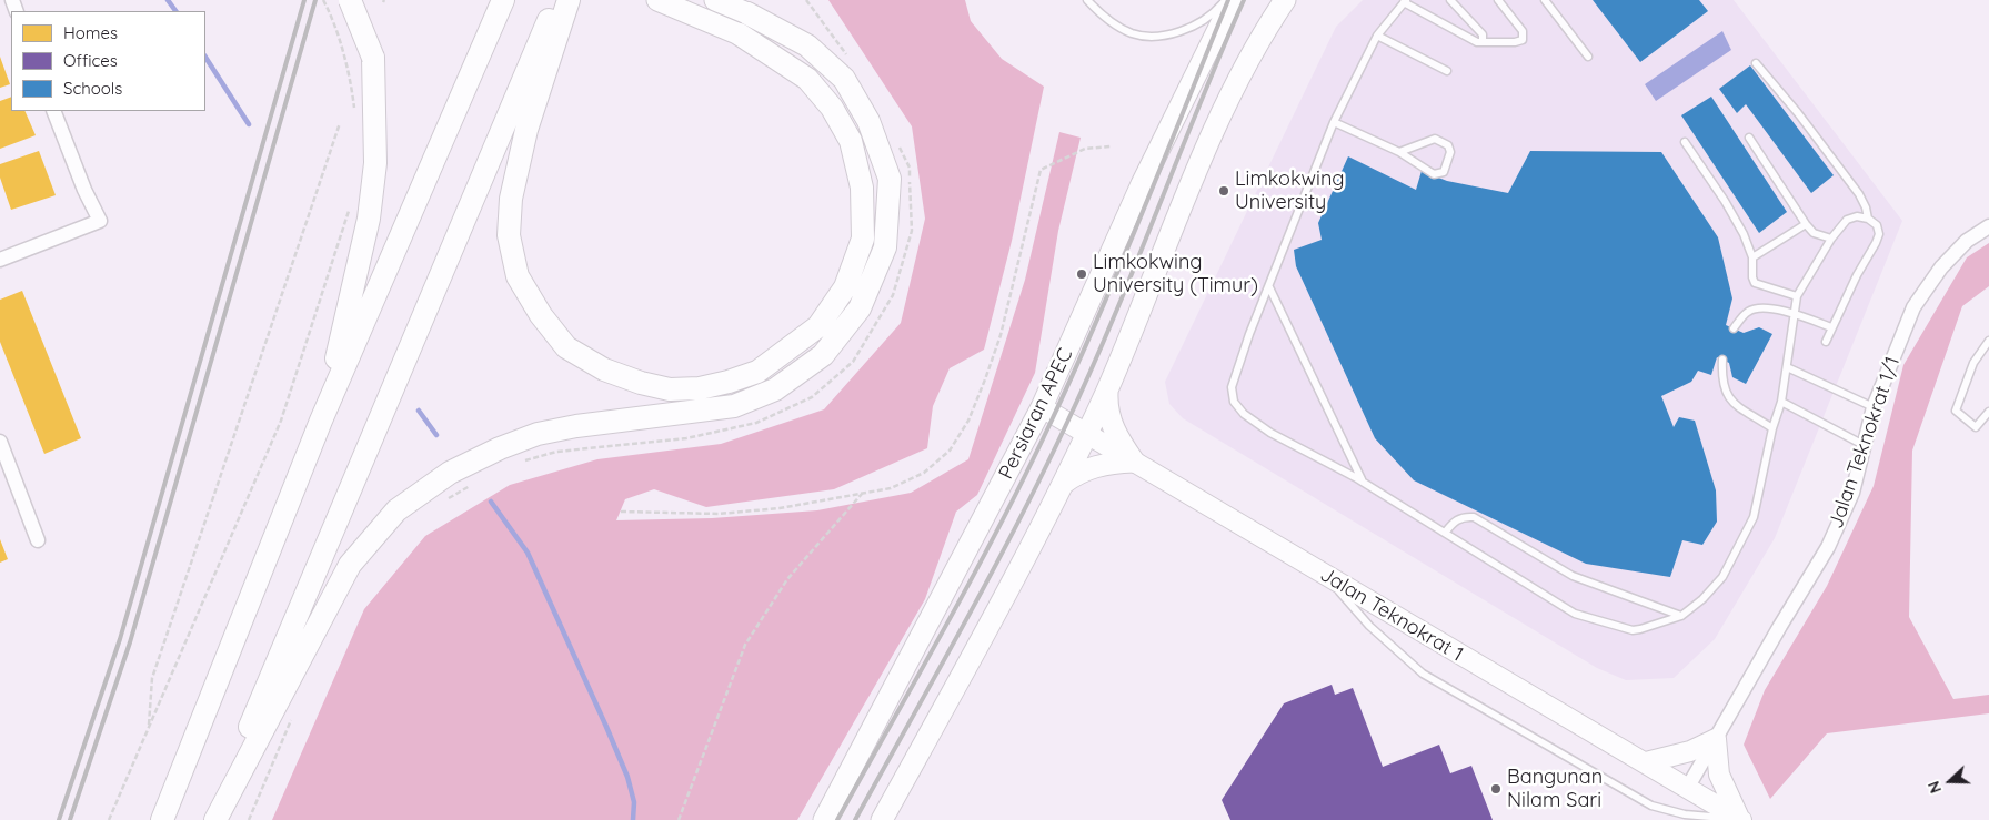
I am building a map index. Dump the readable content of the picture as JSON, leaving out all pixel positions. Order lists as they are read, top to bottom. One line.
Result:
{"streets":{"main road":["Persiaran APEC","Jalan Teknokrat 1"],"street":["Jalan Teknokrat 1/1"]},"crossings":[["Persiaran APEC","Jalan Teknokrat 1"],["Jalan Teknokrat 1/1","Jalan Teknokrat 1"]],"places":["Limkokwing University","Limkokwing University (Timur)","Bangunan Nilam Sari"],"legend":["Homes","Offices","Schools"],"north":"left"}
